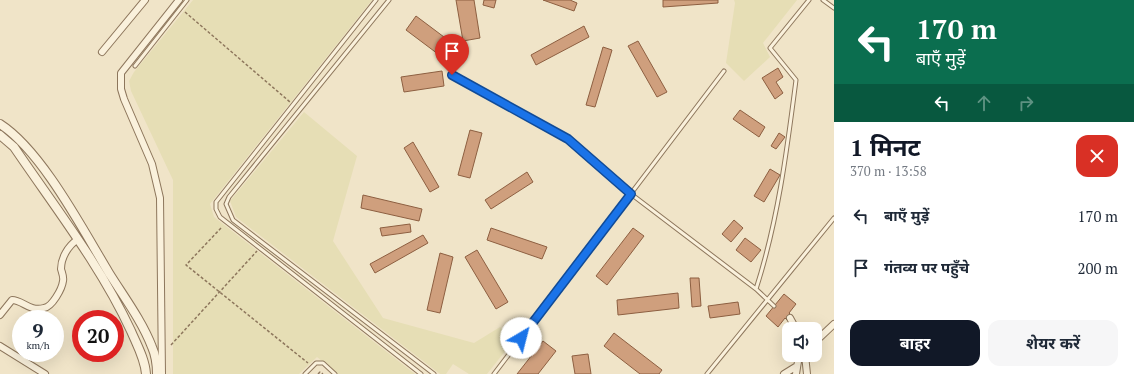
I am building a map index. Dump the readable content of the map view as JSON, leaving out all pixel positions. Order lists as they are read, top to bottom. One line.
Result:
{"page":{"turn":["170 m","बाएँ मुड़ें"],"heading":["1 मिनट","370 m · 13:58"],"list":[{"name":"बाएँ मुड़ें","value":"170 m"},{"name":"गंतव्य पर पहुँचे","value":"200 m"}],"speed":"9 km/h","limit":"20","buttons":["बाहर","शेयर करें"]}}
